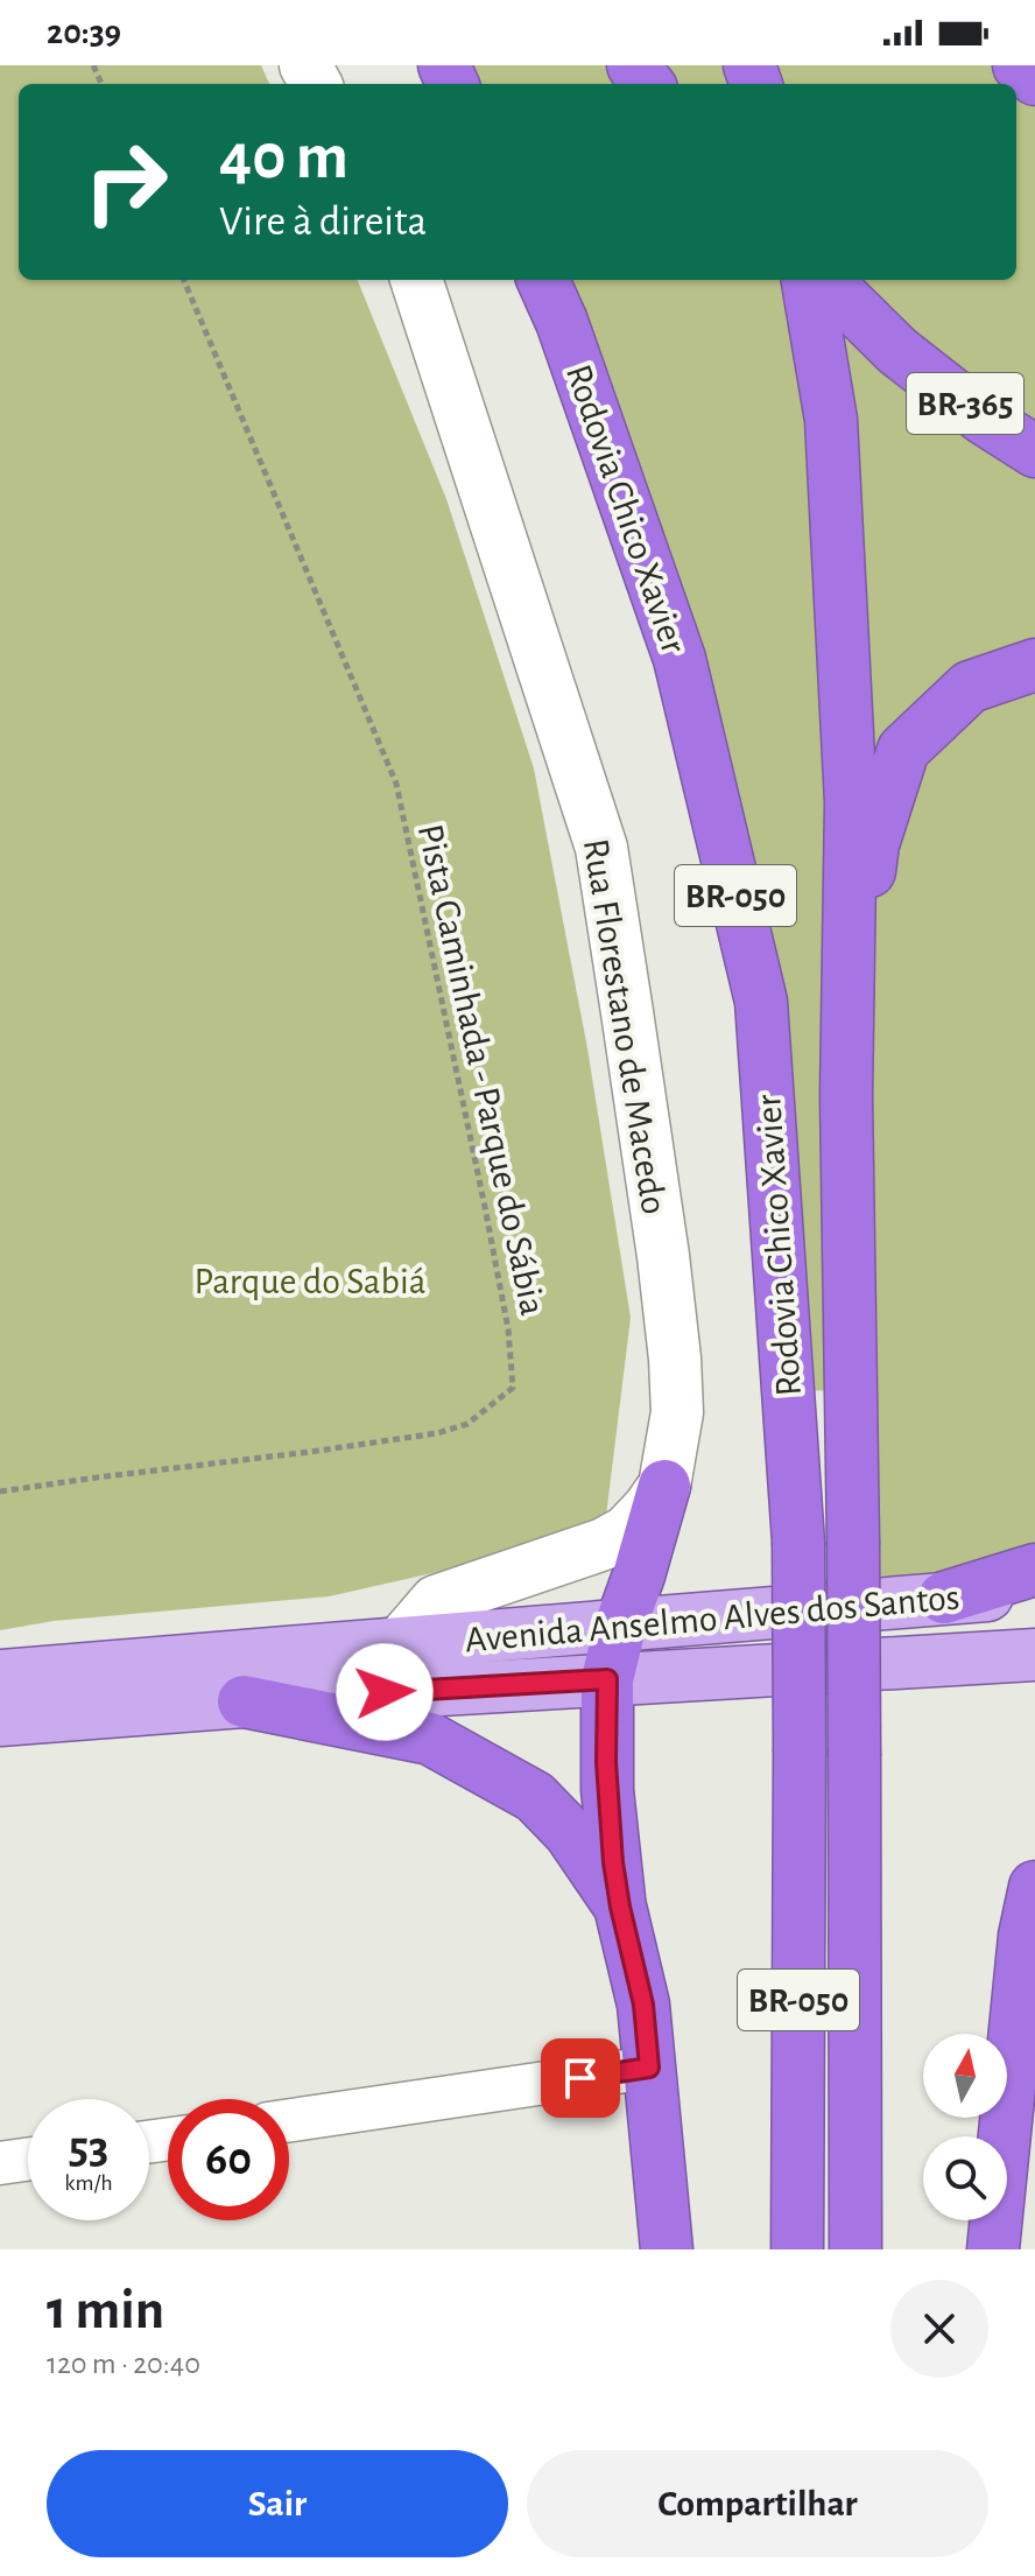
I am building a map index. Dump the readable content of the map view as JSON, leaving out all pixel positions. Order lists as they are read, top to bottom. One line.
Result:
{"streets":{"highway":["BR-365","Rodovia Chico Xavier","BR-050"],"main road":["Rua Florestano de Macedo","Avenida Anselmo Alves dos Santos"],"path":["Pista Caminhada - Parque do Sábia"]},"crossings":[["Rua Florestano de Macedo","Avenida Anselmo Alves dos Santos"]],"parks":["Parque do Sabiá"],"north":"top","page":{"status":"20:39","turn":["40 m","Vire à direita"],"speed":"53 km/h","limit":"60","heading":["1 min","120 m · 20:40"],"buttons":["Sair","Compartilhar"]}}
